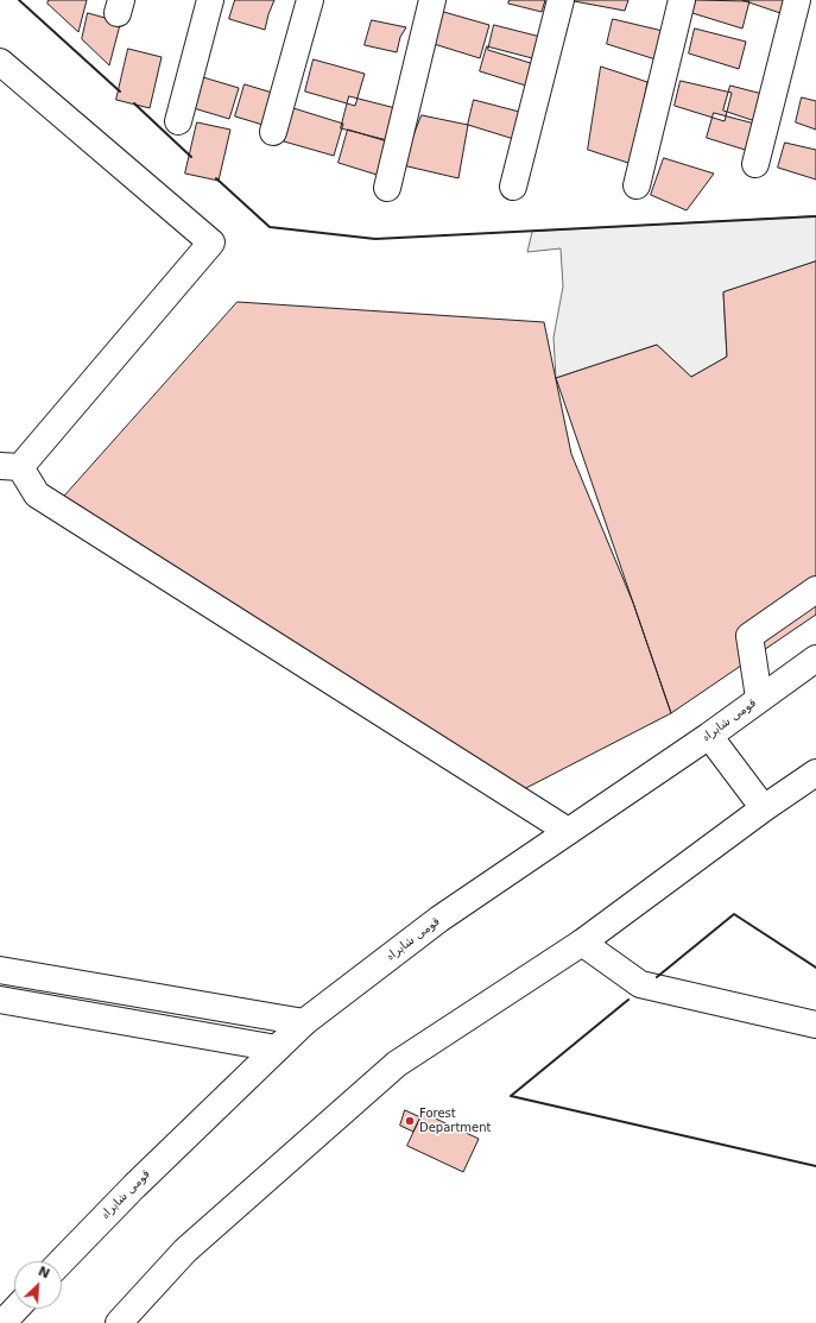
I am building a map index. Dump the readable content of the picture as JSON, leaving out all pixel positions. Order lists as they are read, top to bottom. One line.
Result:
{"streets":{"main road":["قومی شاہراہ"]},"places":["Forest Department"],"north":"top right"}
